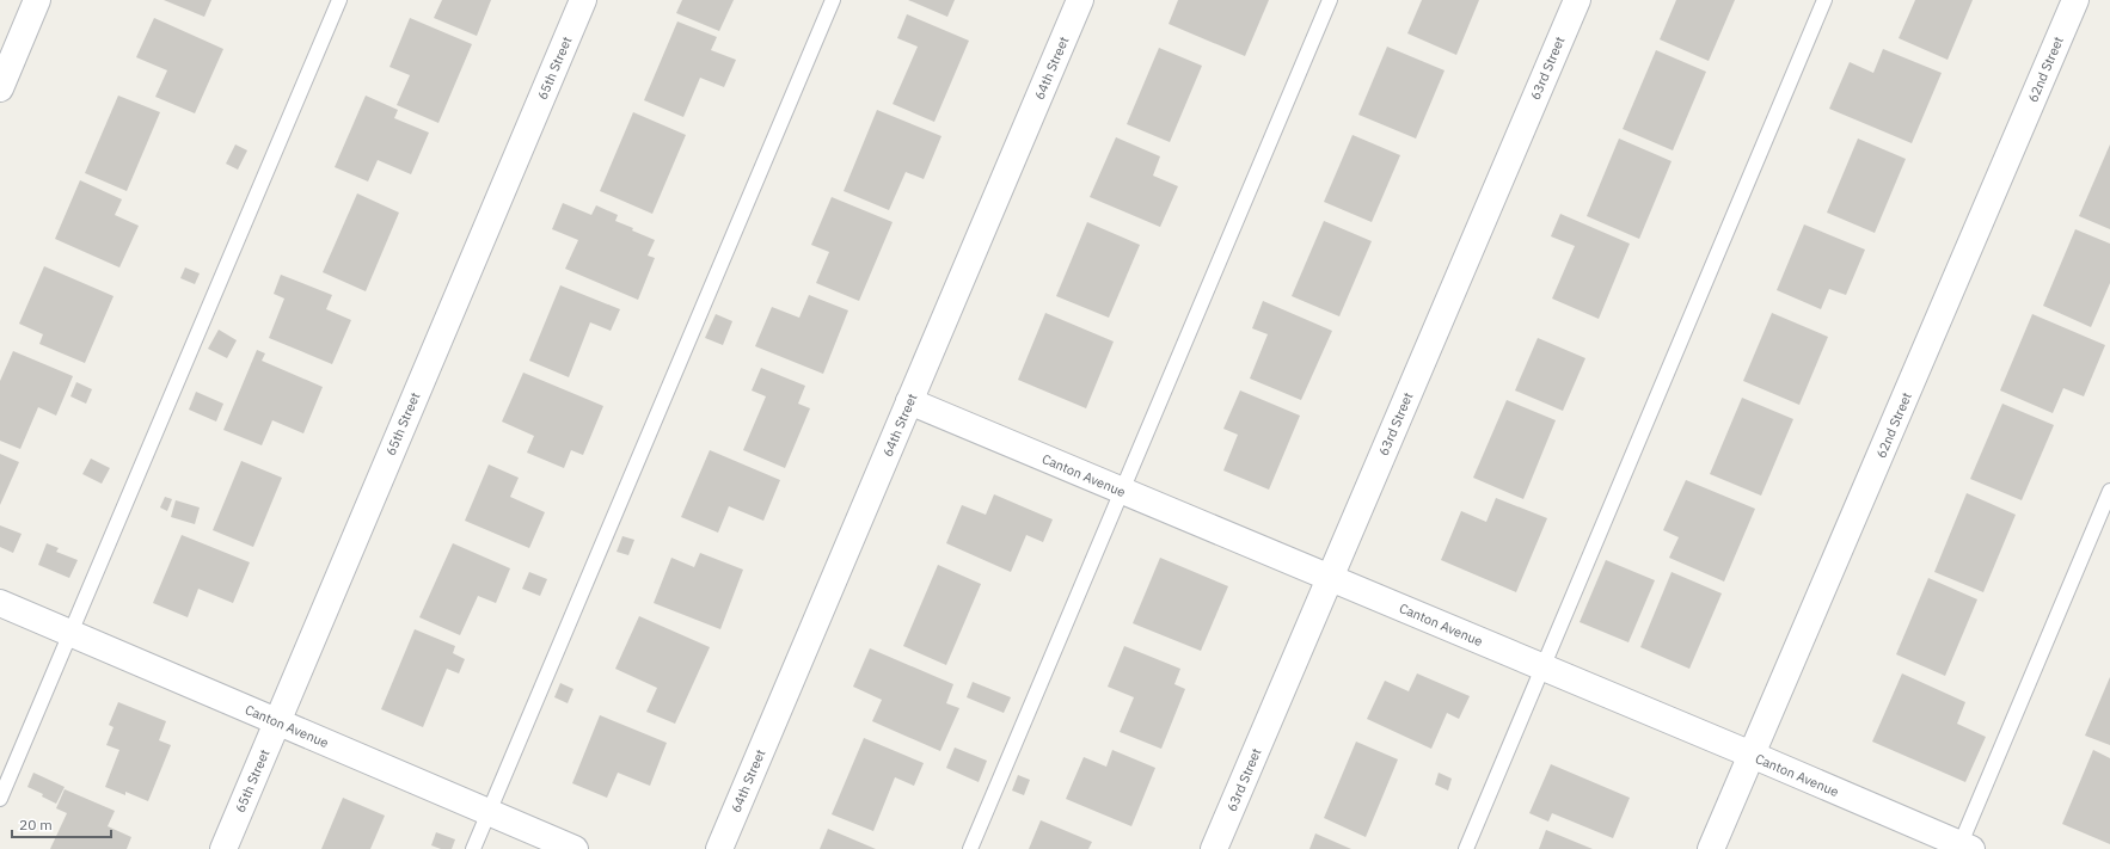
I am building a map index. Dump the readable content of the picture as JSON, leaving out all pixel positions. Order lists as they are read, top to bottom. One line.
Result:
{"streets":{"street":["65th Street","64th Street","63rd Street","62nd Street","Canton Avenue"]},"crossings":[["65th Street","Canton Avenue"],["64th Street","Canton Avenue"],["63rd Street","Canton Avenue"],["62nd Street","Canton Avenue"]],"scale_bar":"20 m"}
